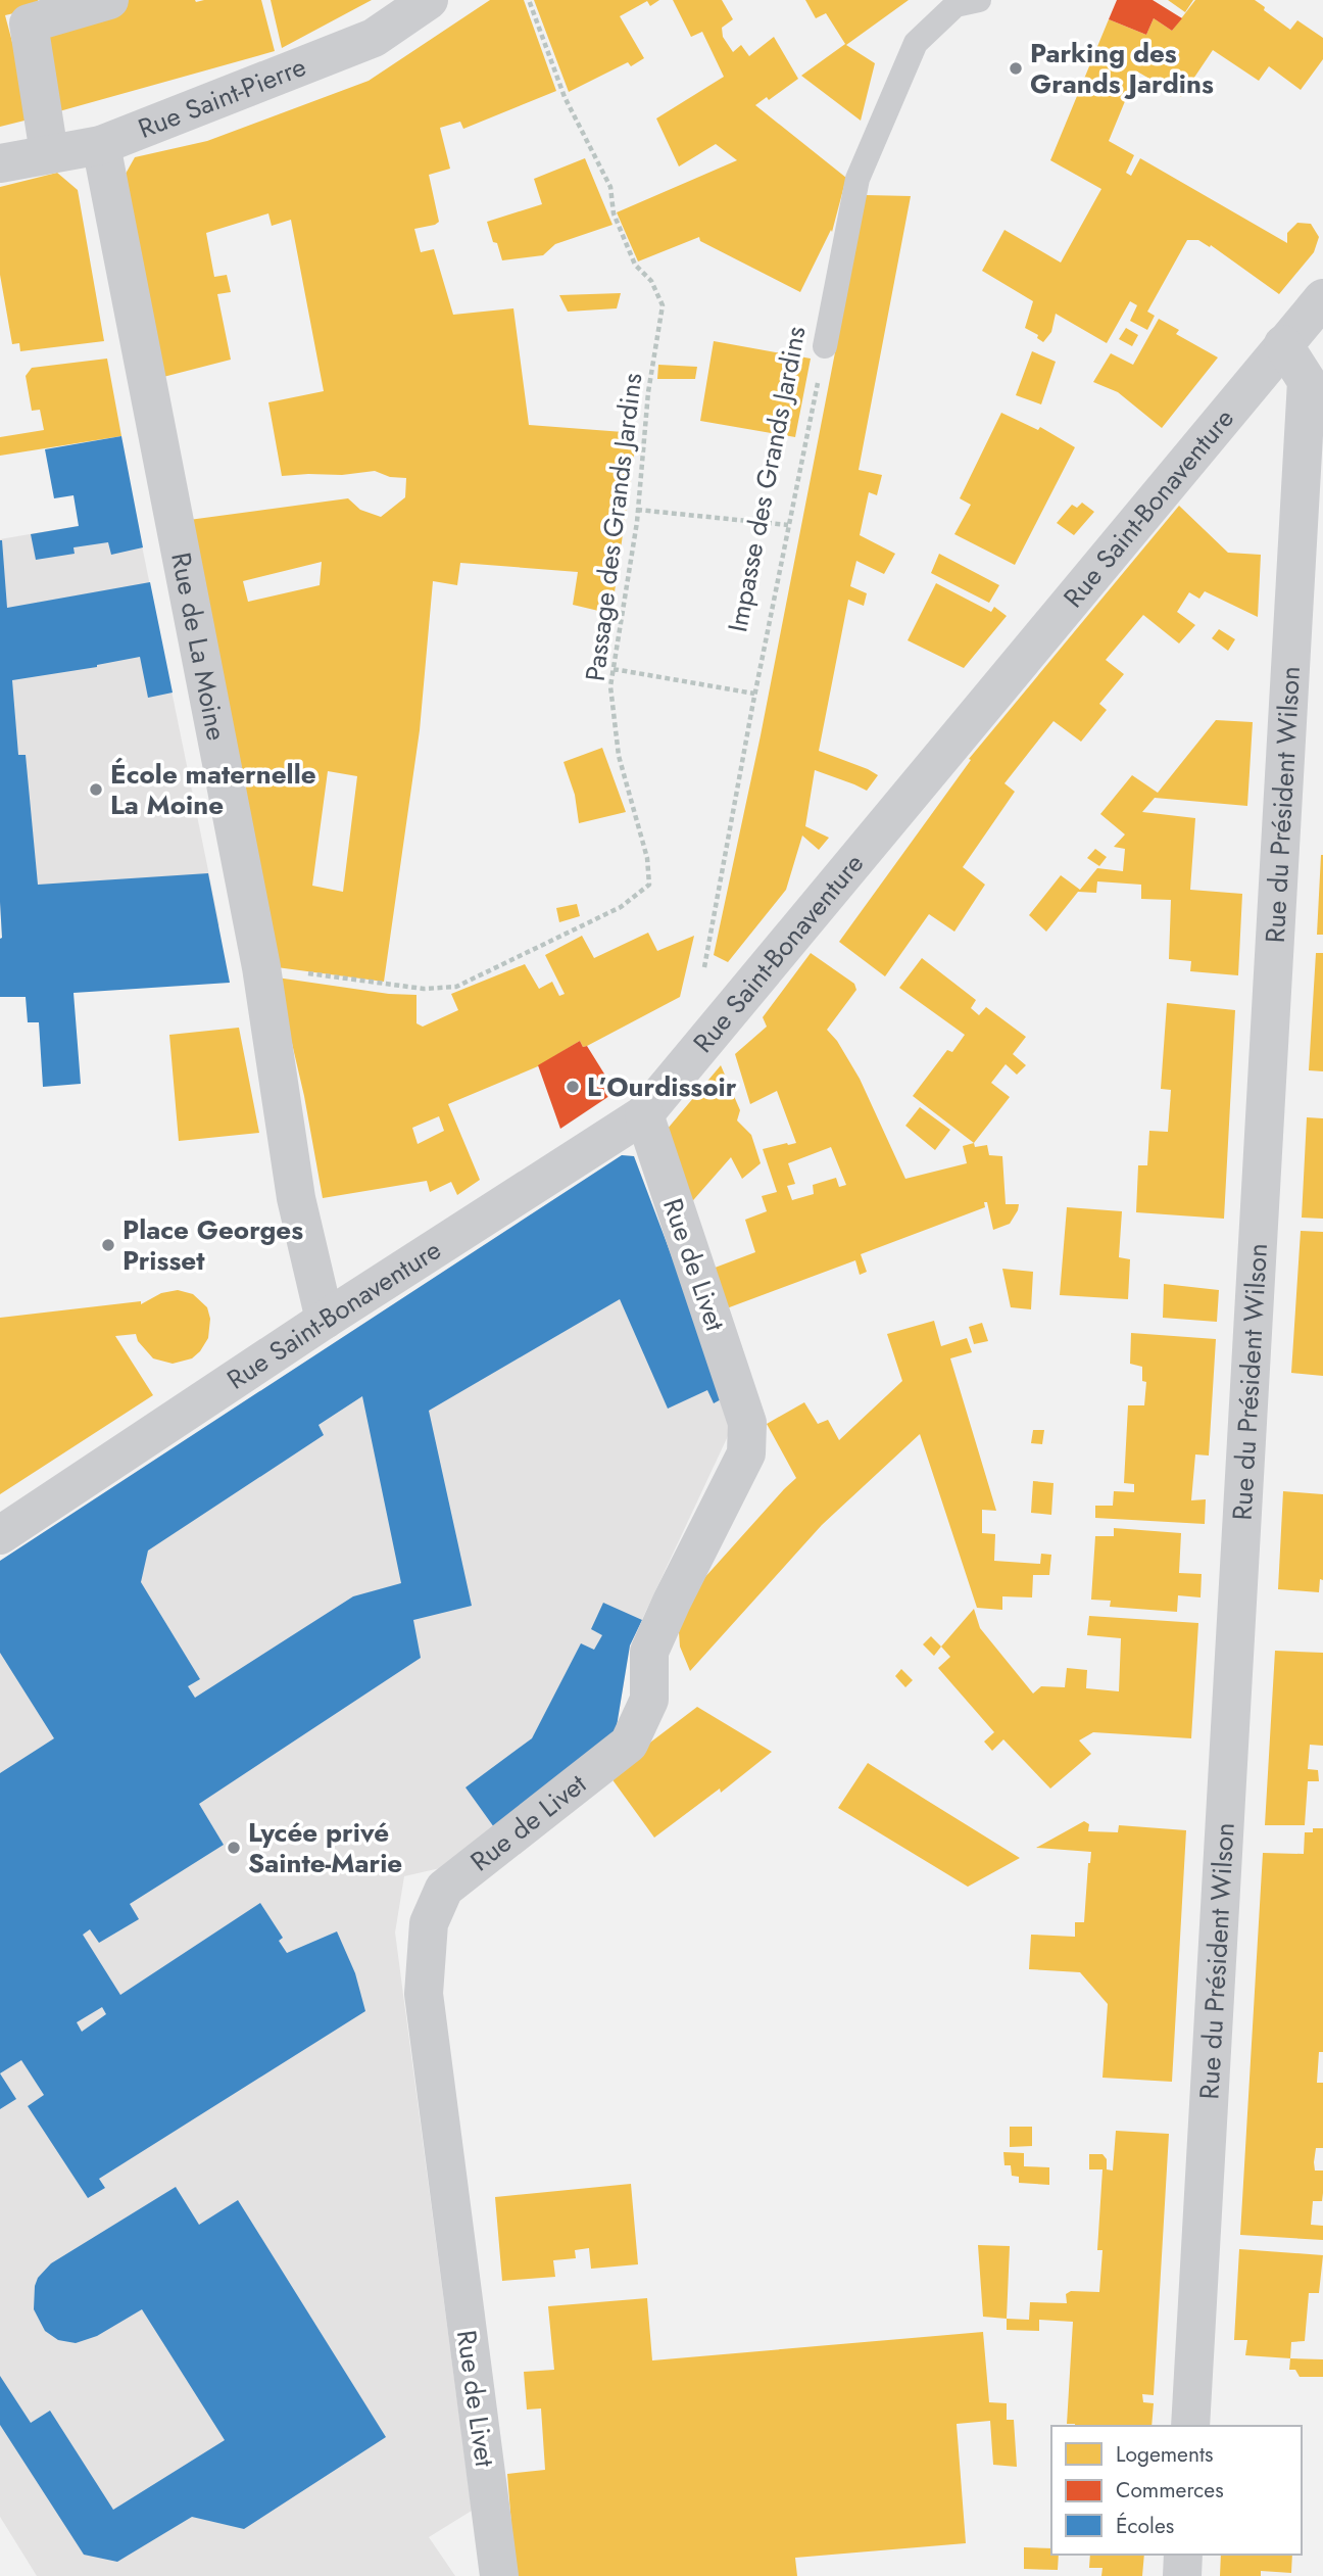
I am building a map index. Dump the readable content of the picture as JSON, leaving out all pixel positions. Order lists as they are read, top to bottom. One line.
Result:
{"streets":{"street":["Rue Saint-Pierre","Rue Saint-Bonaventure","Rue de La Moine","Rue du Président Wilson","Rue de Livet"],"lane":["Impasse des Grands Jardins"],"path":["Passage des Grands Jardins"]},"crossings":[["Rue Saint-Pierre","Rue de La Moine"],["Impasse des Grands Jardins","Rue Saint-Bonaventure"],["Rue Saint-Bonaventure","Rue de La Moine"],["Rue Saint-Bonaventure","Rue du Président Wilson"],["Rue Saint-Bonaventure","Rue de Livet"],["Passage des Grands Jardins","Rue de La Moine"]],"places":["Parking des Grands Jardins","École maternelle La Moine","L’Ourdissoir","Place Georges Prisset","Lycée privé Sainte-Marie"],"legend":["Logements","Commerces","Écoles"]}
